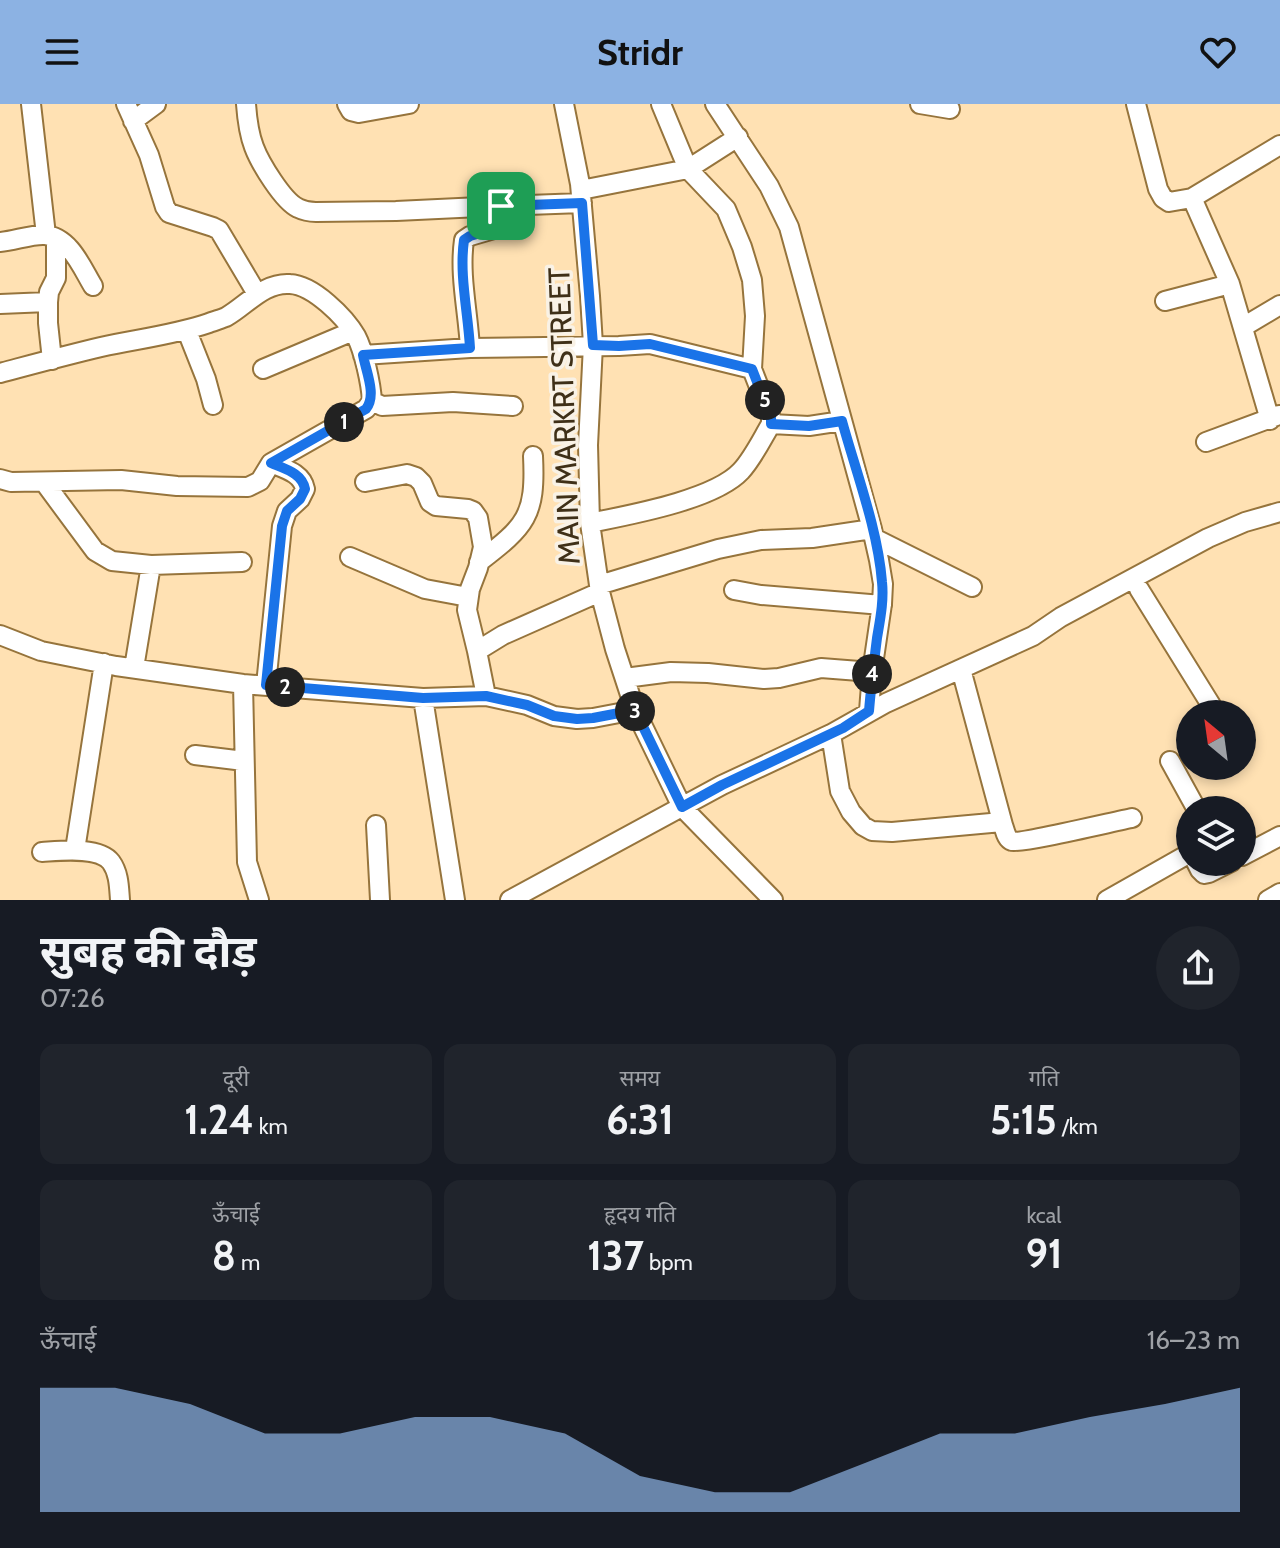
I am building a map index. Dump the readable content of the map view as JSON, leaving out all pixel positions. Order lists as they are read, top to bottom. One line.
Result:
{"streets":{"street":["MAIN MARKRT STREET"]},"north":"top left","page":{"header":"Stridr","pins":["5","1","4","2","3"],"heading":["सुबह की दौड़","07:26"],"stats":[["दूरी","1.24 km"],["समय","6:31"],["गति","5:15 /km"],["ऊँचाई","8 m"],["हृदय गति","137 bpm"],["kcal","91"]],"chart":["ऊँचाई","16–23 m"]}}
